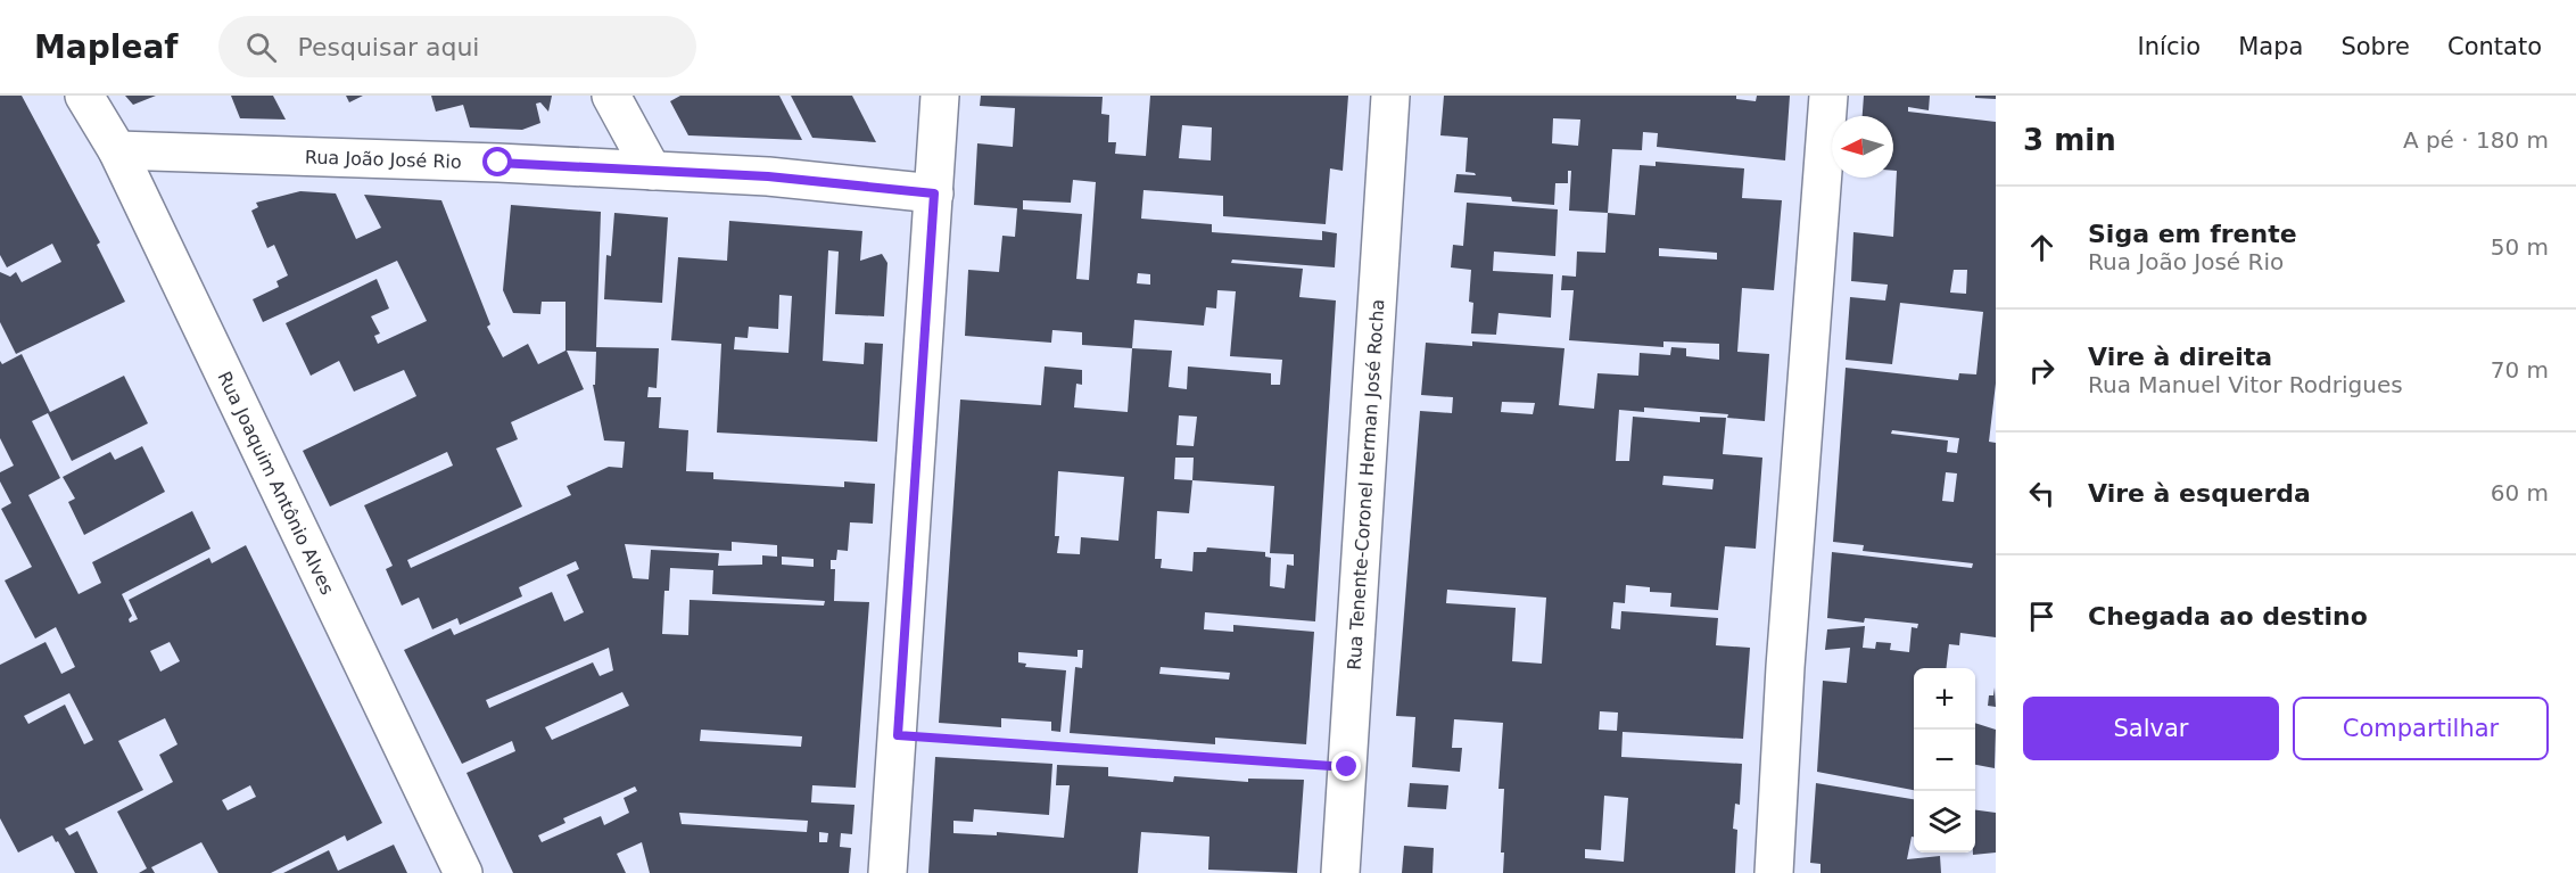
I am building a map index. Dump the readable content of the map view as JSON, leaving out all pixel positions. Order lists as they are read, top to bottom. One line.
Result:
{"streets":{"street":["Rua João José Rio","Rua Joaquim Antônio Alves","Rua Tenente-Coronel Herman José Rocha"]},"crossings":[["Rua João José Rio","Rua Joaquim Antônio Alves"]],"north":"left","page":{"header":"Mapleaf","search":"Pesquisar aqui","nav":["Início","Mapa","Sobre","Contato"],"heading":["3 min","A pé · 180 m"],"list":[["Siga em frente","Rua João José Rio","50 m"],["Vire à direita","Rua Manuel Vitor Rodrigues","70 m"],["Vire à esquerda","60 m"],"Chegada ao destino"],"map_buttons":["+","−"],"buttons":["Salvar","Compartilhar"]}}
